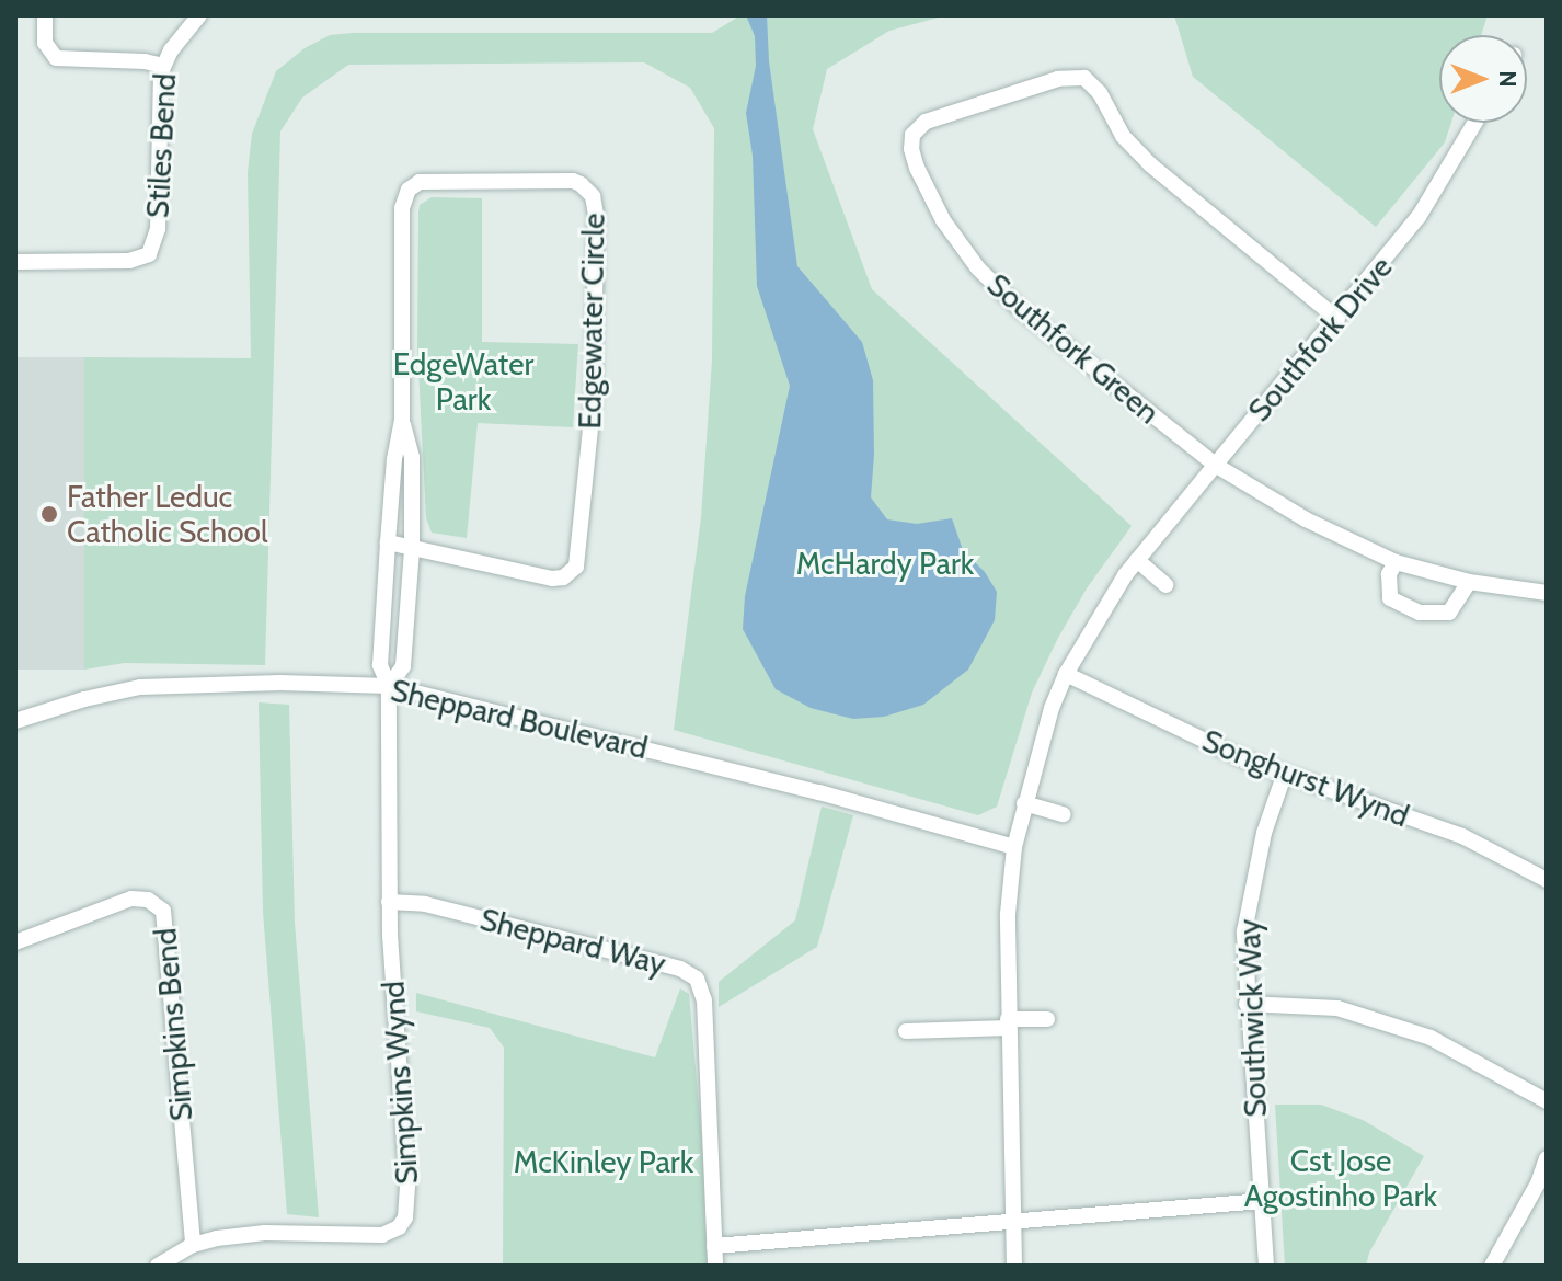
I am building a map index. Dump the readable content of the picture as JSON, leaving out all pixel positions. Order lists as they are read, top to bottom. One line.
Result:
{"streets":{"street":["Stiles Bend","Edgewater Circle","Southfork Drive","Southfork Green","Sheppard Boulevard","Songhurst Wynd","Sheppard Way","Southwick Way","Simpkins Bend","Simpkins Wynd"]},"crossings":[["Southfork Drive","Southfork Green"],["Southfork Drive","Sheppard Boulevard"],["Southfork Drive","Songhurst Wynd"],["Sheppard Boulevard","Simpkins Wynd"],["Songhurst Wynd","Southwick Way"],["Sheppard Way","Simpkins Wynd"],["Simpkins Bend","Simpkins Wynd"]],"parks":["EdgeWater Park","McHardy Park","Cst Jose Agostinho Park","McKinley Park"],"places":["Father Leduc Catholic School"],"north":"right"}
